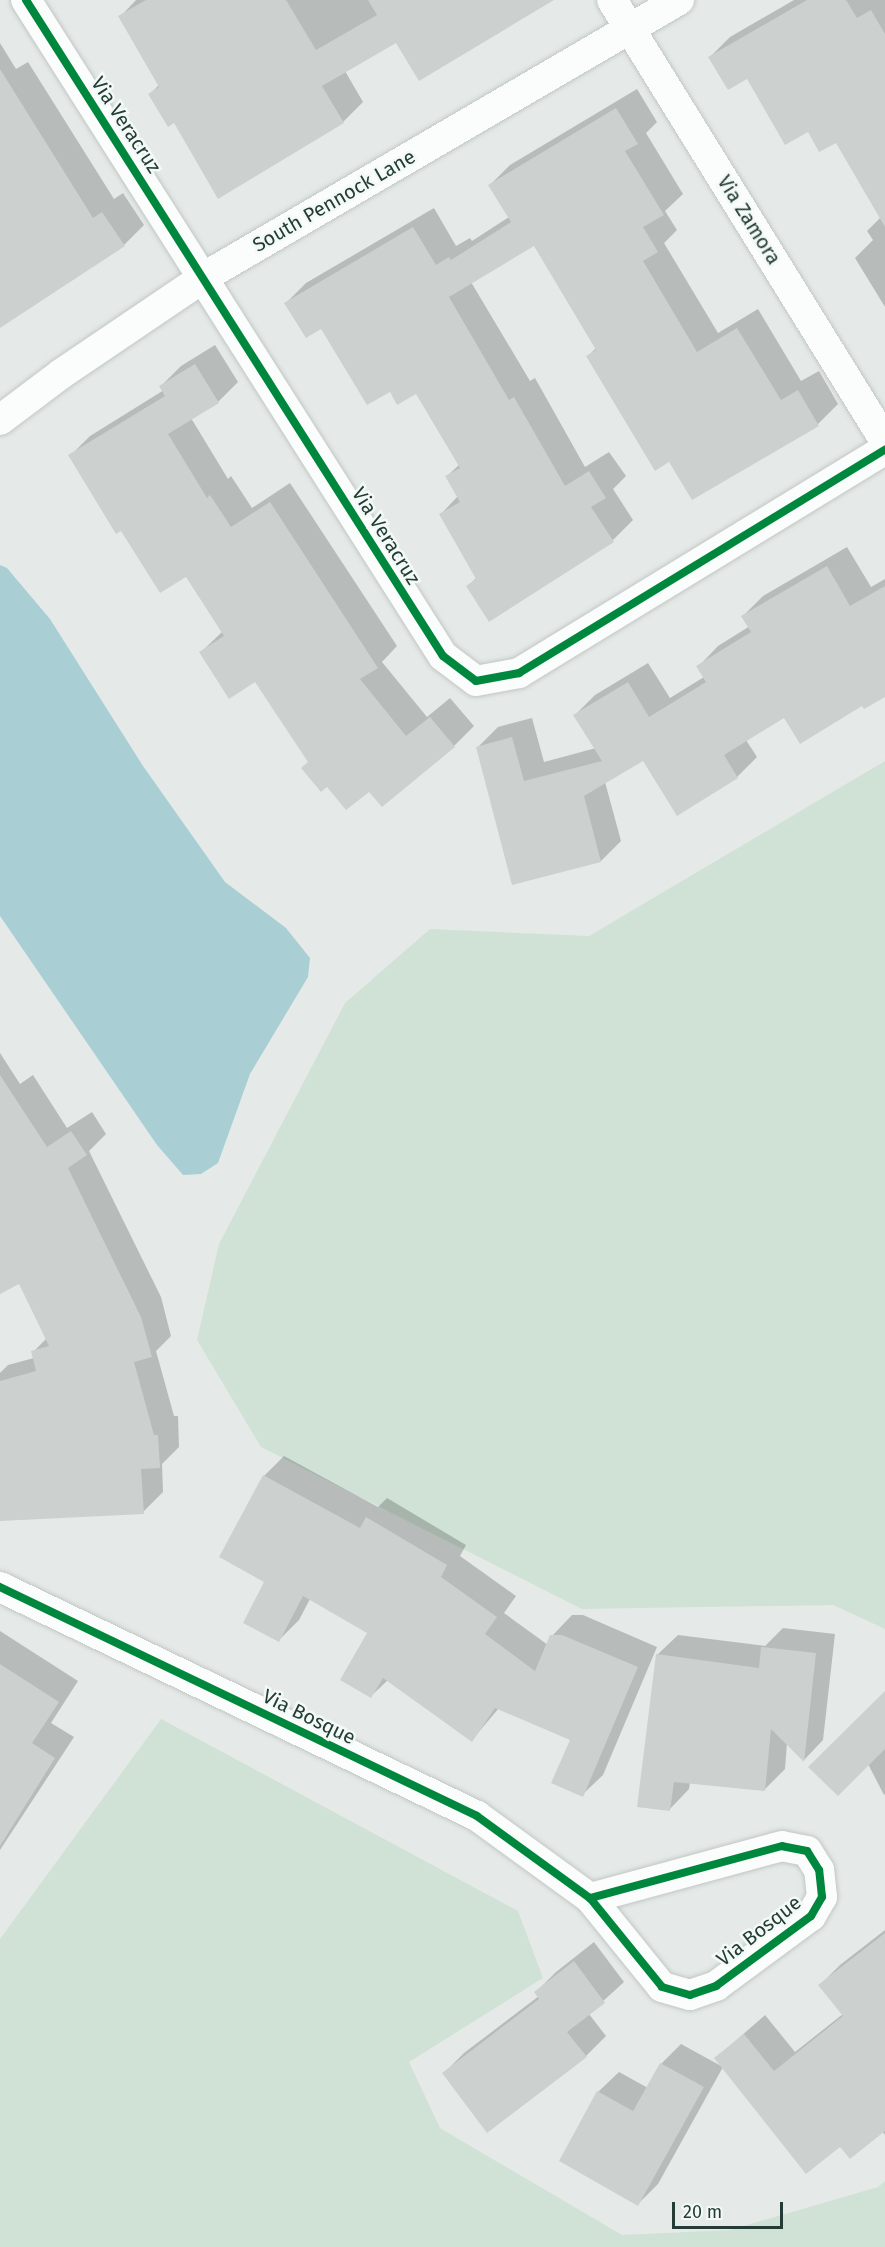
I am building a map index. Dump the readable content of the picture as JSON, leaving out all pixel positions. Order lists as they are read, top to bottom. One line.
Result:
{"streets":{"street":["Via Veracruz","South Pennock Lane","Via Zamora","Via Bosque"]},"crossings":[["Via Veracruz","South Pennock Lane"],["South Pennock Lane","Via Zamora"]],"scale_bar":"20 m"}
